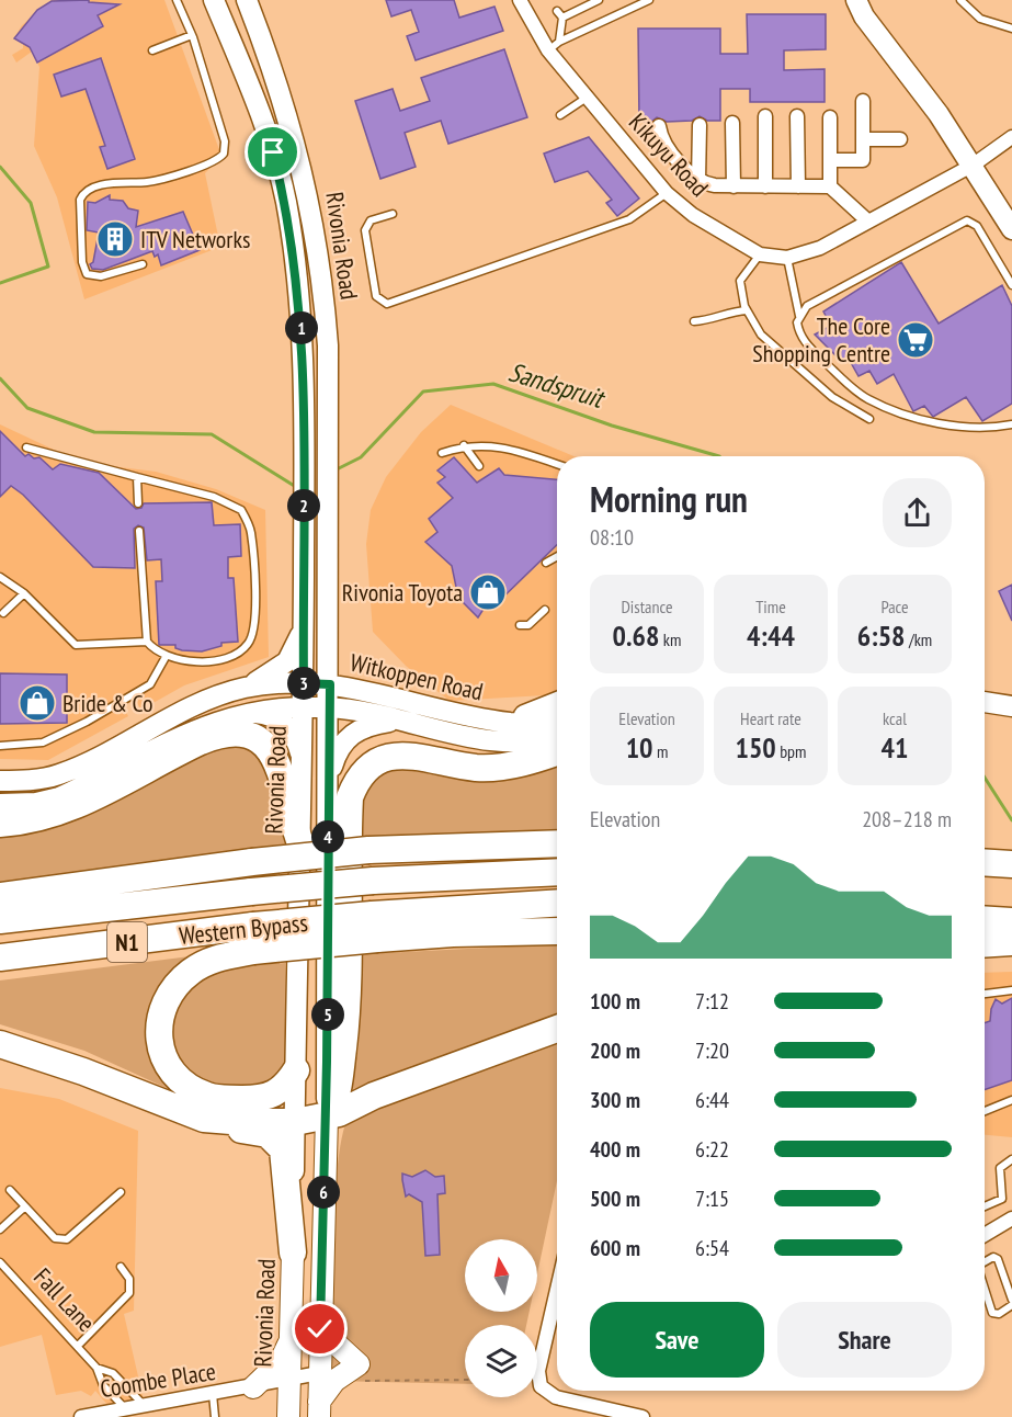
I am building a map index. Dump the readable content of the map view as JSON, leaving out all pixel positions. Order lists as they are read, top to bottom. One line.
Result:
{"streets":{"highway":["Western Bypass","N1"],"main road":["Rivonia Road","Witkoppen Road"],"street":["Kikuyu Road","Coombe Place"],"lane":["Fall Lane"]},"crossings":[["Rivonia Road","Witkoppen Road"],["Rivonia Road","Coombe Place"],["Fall Lane","Coombe Place"]],"water":["Sandspruit"],"places":{"building":["ITV Networks"],"supermarket":["The Core Shopping Centre"],"shop":["Rivonia Toyota","Bride & Co"]},"north":"top","page":{"pins":["1","2","3","4","5","6"],"heading":["Morning run","08:10"],"stats":[["Distance","0.68 km"],["Time","4:44"],["Pace","6:58 /km"],["Elevation","10 m"],["Heart rate","150 bpm"],["kcal","41"]],"chart":["Elevation","208–218 m"],"list":[{"name":"100 m","note":"7:12"},{"name":"200 m","note":"7:20"},{"name":"300 m","note":"6:44"},{"name":"400 m","note":"6:22"},{"name":"500 m","note":"7:15"},{"name":"600 m","note":"6:54"}],"buttons":["Save","Share"]}}
